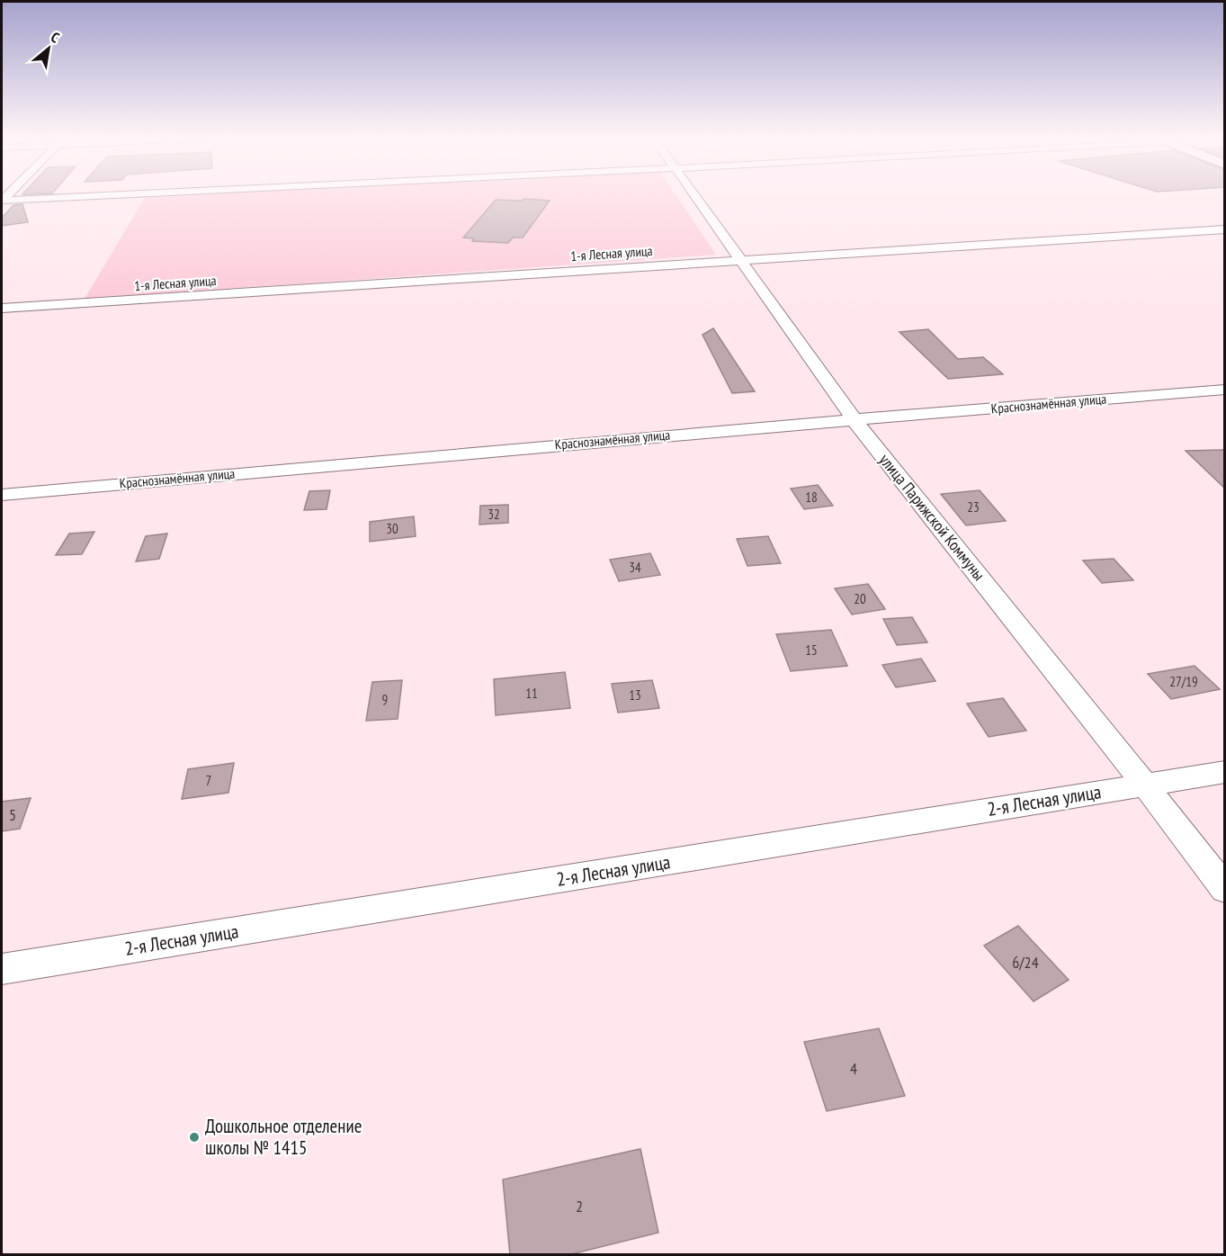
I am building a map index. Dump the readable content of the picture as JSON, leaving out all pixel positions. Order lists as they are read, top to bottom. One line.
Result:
{"streets":{"street":["1-я Лесная улица","Краснознамённая улица","улица Парижской Коммуны","2-я Лесная улица"]},"crossings":[["1-я Лесная улица","улица Парижской Коммуны"],["Краснознамённая улица","улица Парижской Коммуны"],["улица Парижской Коммуны","2-я Лесная улица"]],"places":["Дошкольное отделение школы № 1415"],"house_numbers":["18","23","32","30","34","20","15","27/19","11","13","9","7","5","6/24","4","2"],"north":"top right"}
